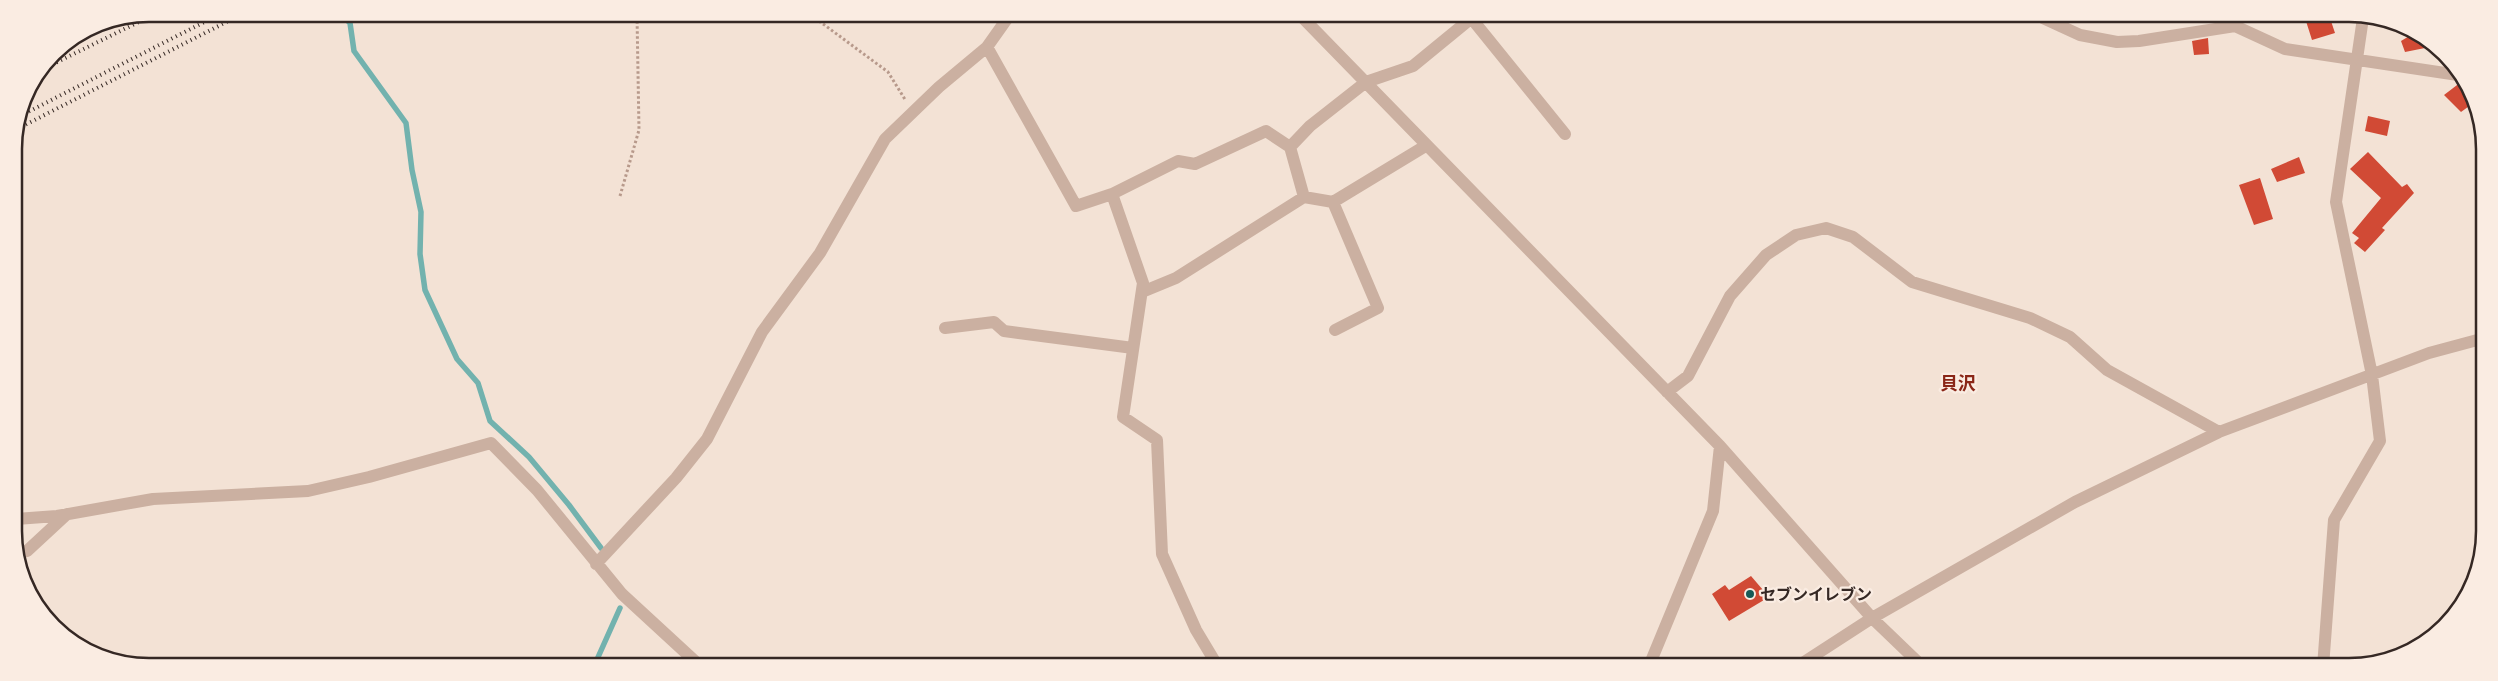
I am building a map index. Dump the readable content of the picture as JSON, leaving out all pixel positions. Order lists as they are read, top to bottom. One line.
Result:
{"districts":["貝沢"],"places":["セブンイレブン"]}
